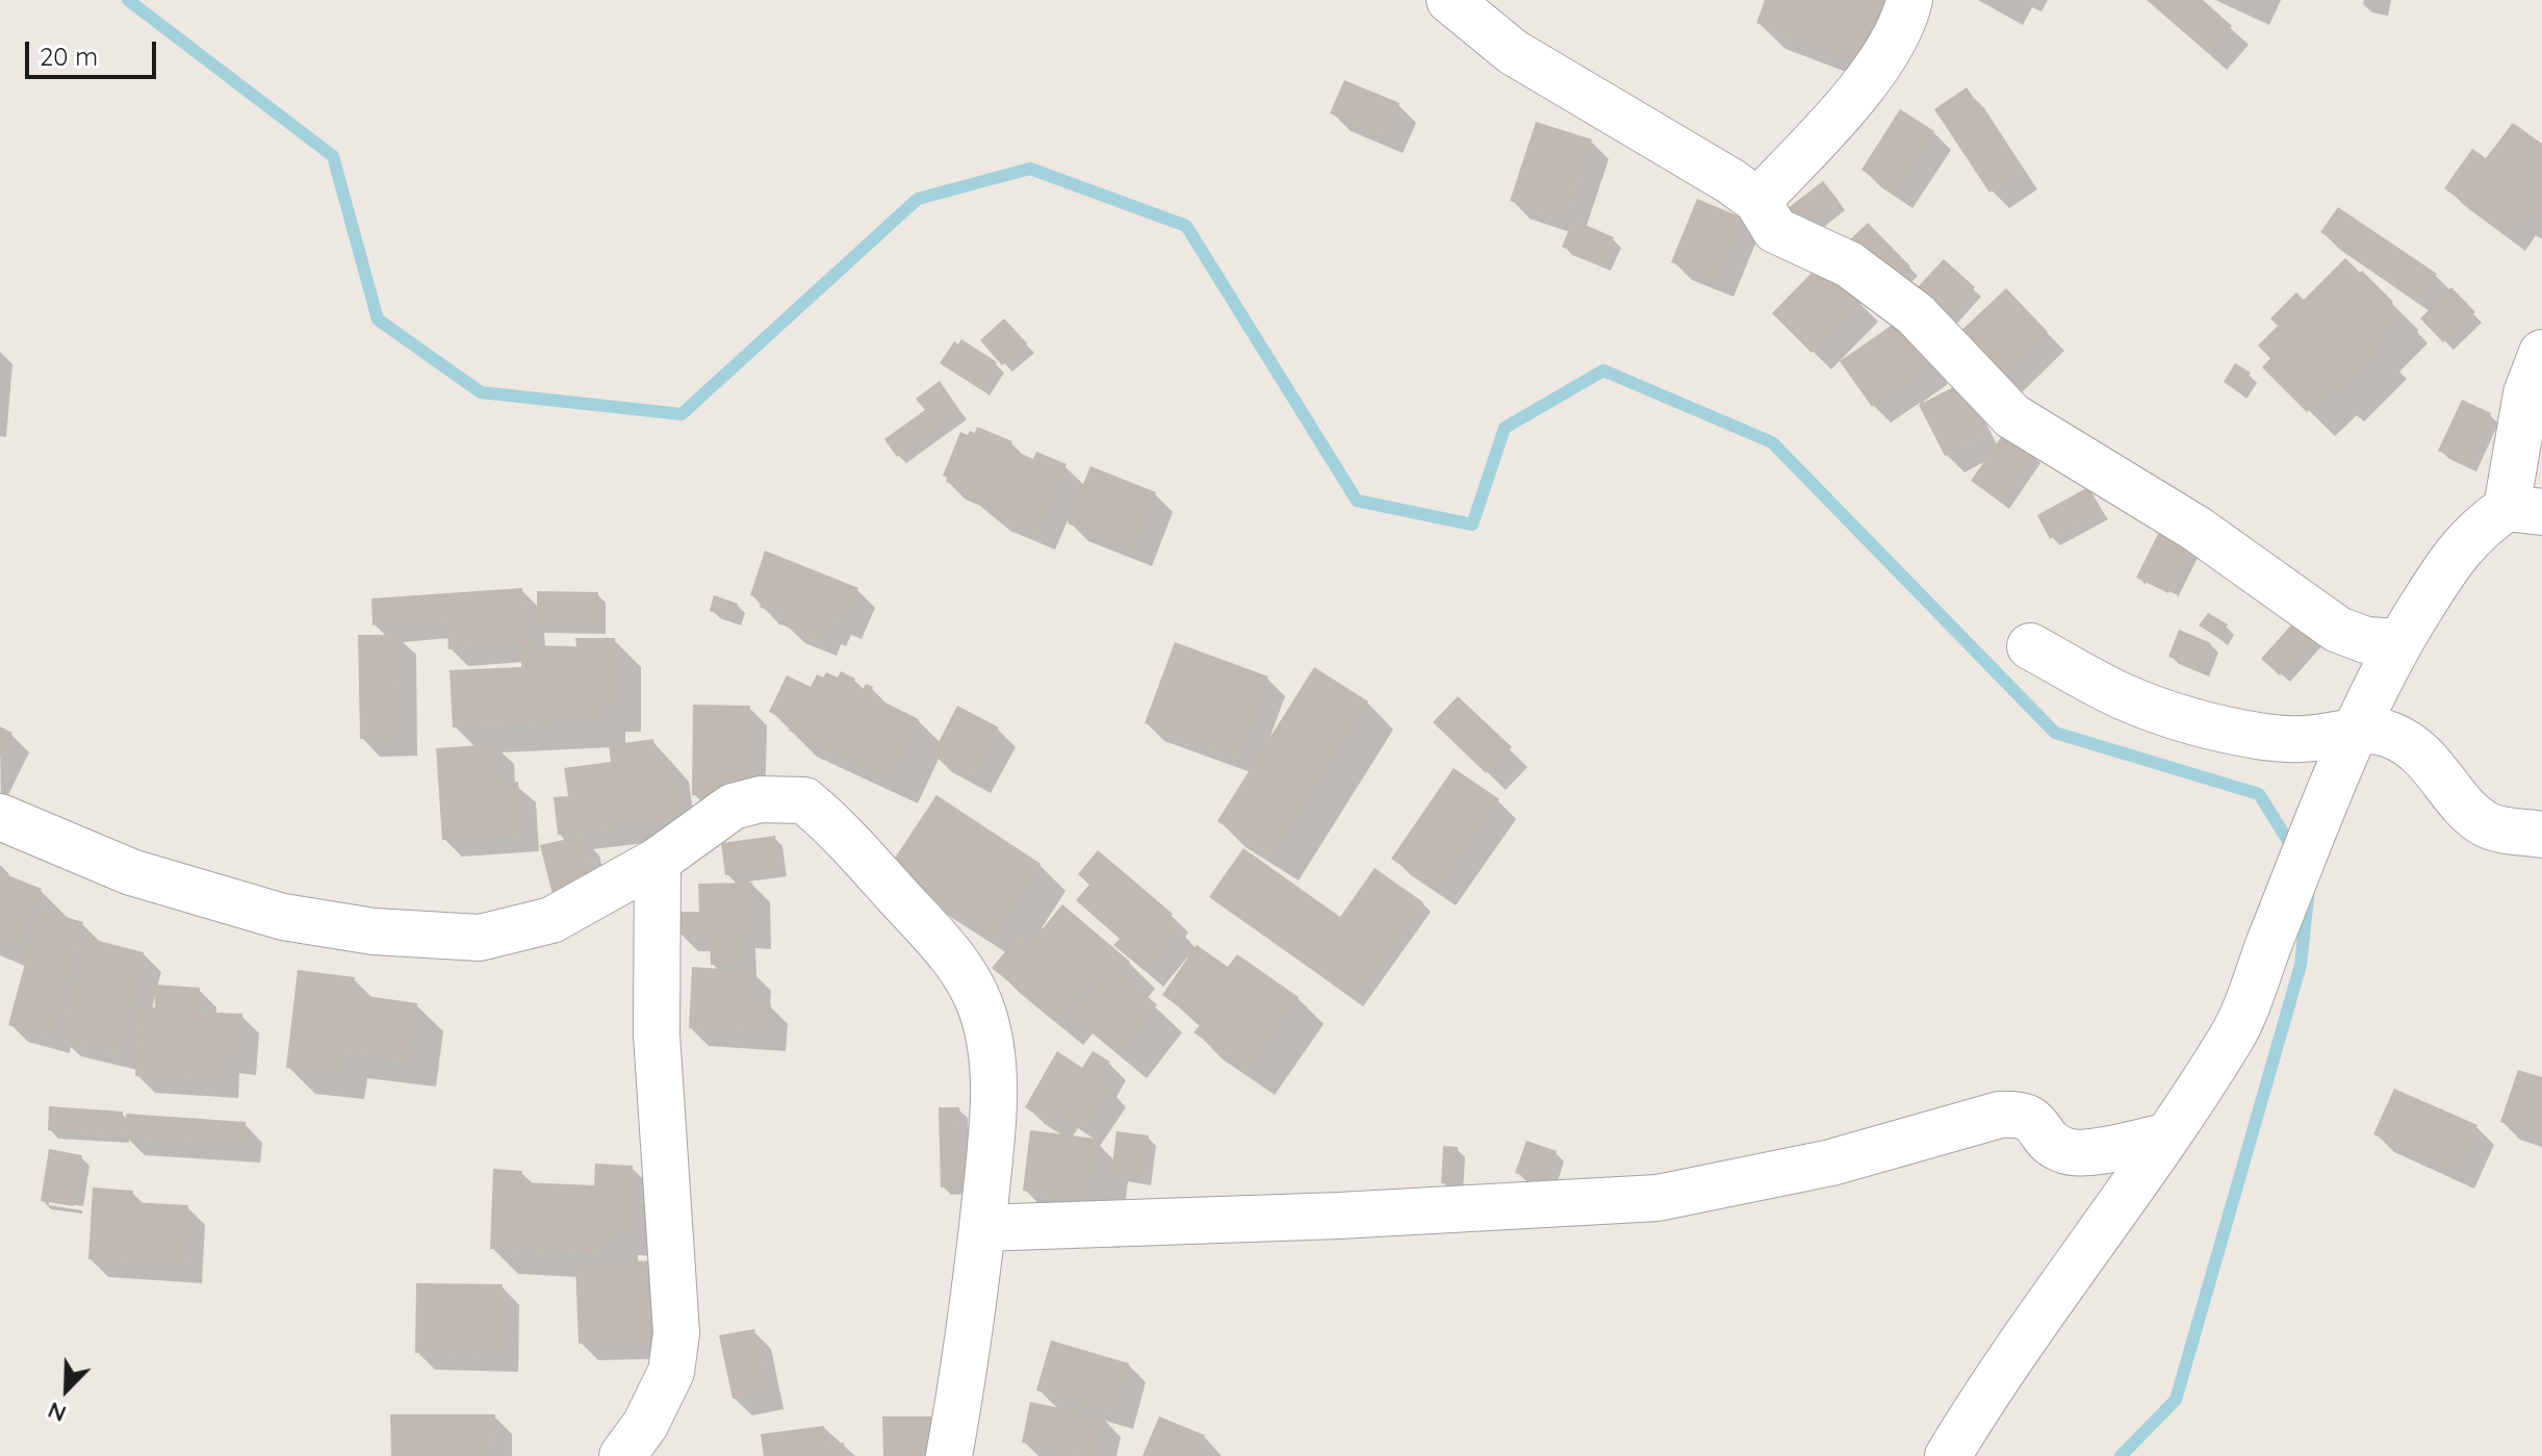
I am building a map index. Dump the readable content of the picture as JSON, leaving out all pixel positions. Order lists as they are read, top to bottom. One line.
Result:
{"scale_bar":"20 m","north":"bottom left"}
